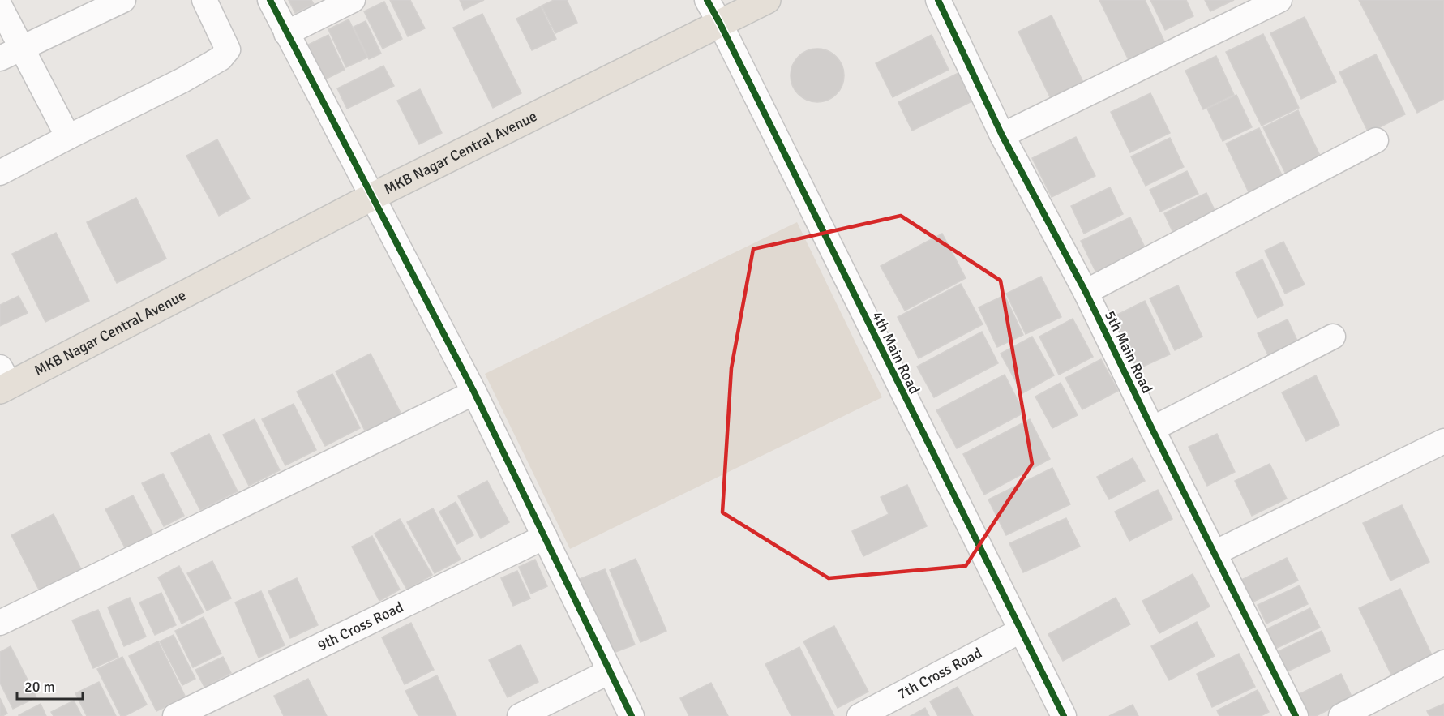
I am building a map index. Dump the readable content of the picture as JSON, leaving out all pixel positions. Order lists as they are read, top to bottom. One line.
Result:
{"streets":{"main road":["MKB Nagar Central Avenue"],"street":["5th Main Road","4th Main Road","9th Cross Road","7th Cross Road"]},"crossings":[["MKB Nagar Central Avenue","4th Main Road"],["4th Main Road","7th Cross Road"]],"scale_bar":"20 m"}
